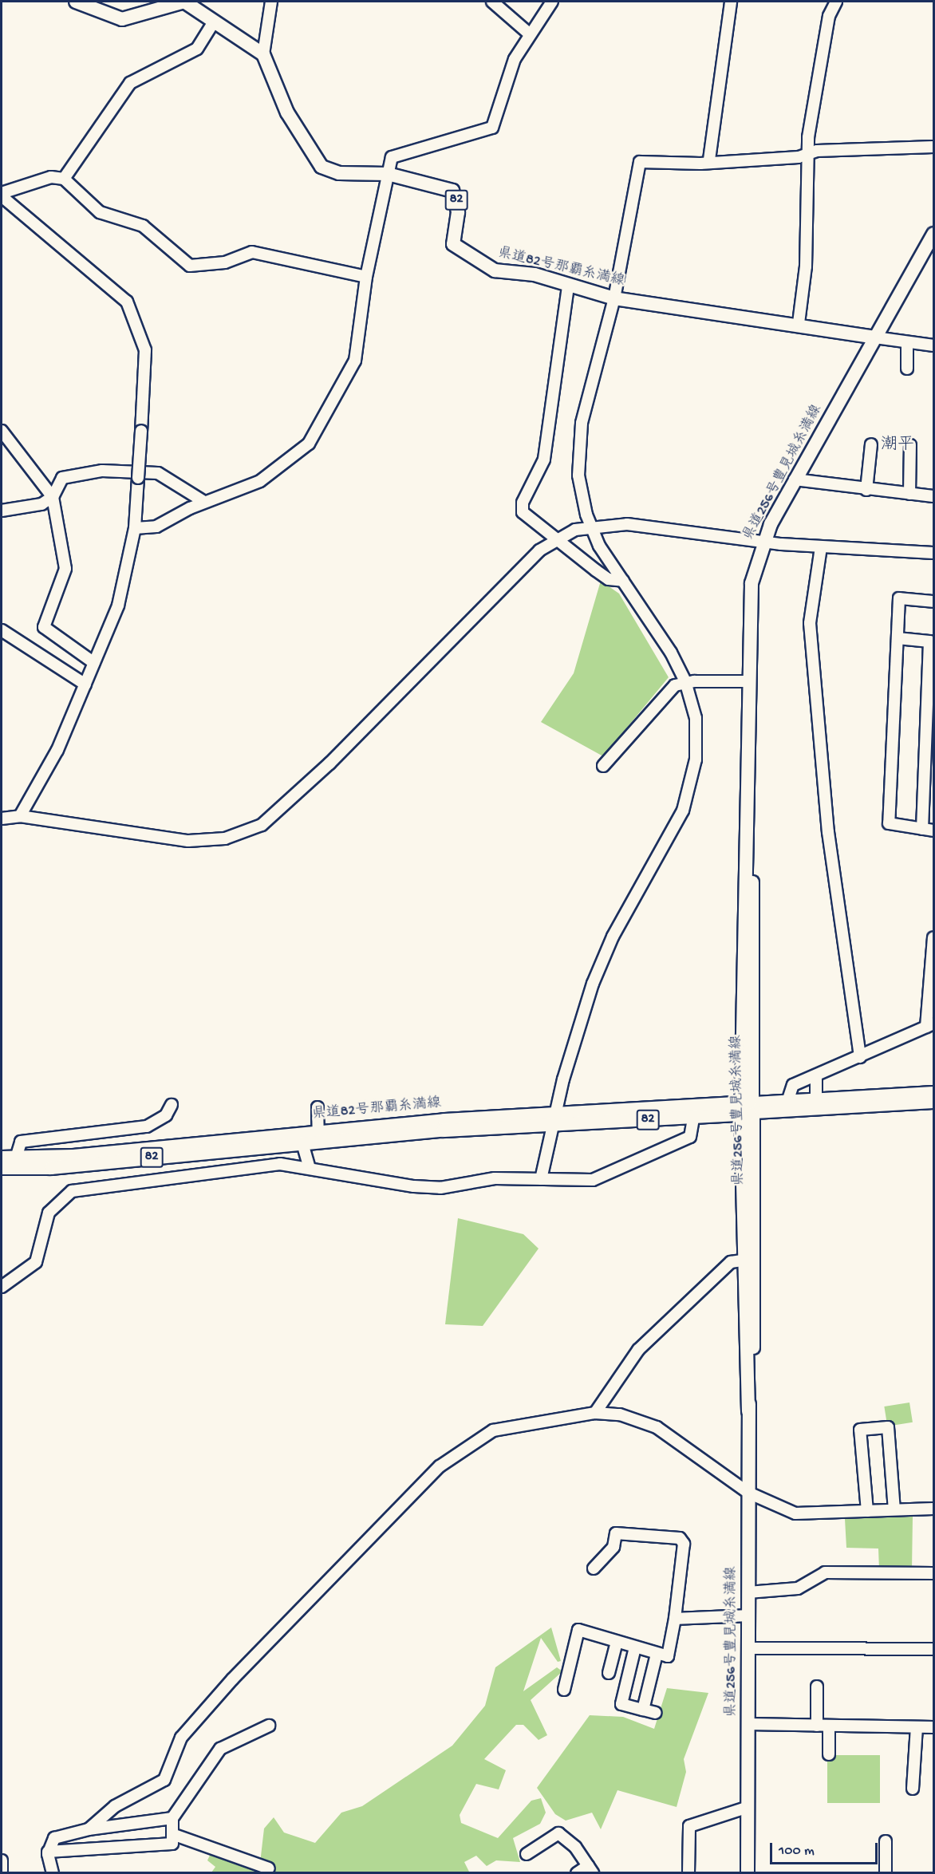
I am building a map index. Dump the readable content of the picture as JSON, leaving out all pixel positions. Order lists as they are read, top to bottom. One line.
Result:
{"streets":{"main road":["82","県道82号那覇糸満線","県道256号豊見城糸満線"]},"crossings":[["県道82号那覇糸満線","県道256号豊見城糸満線"]],"districts":["潮平"],"scale_bar":"100 m"}
